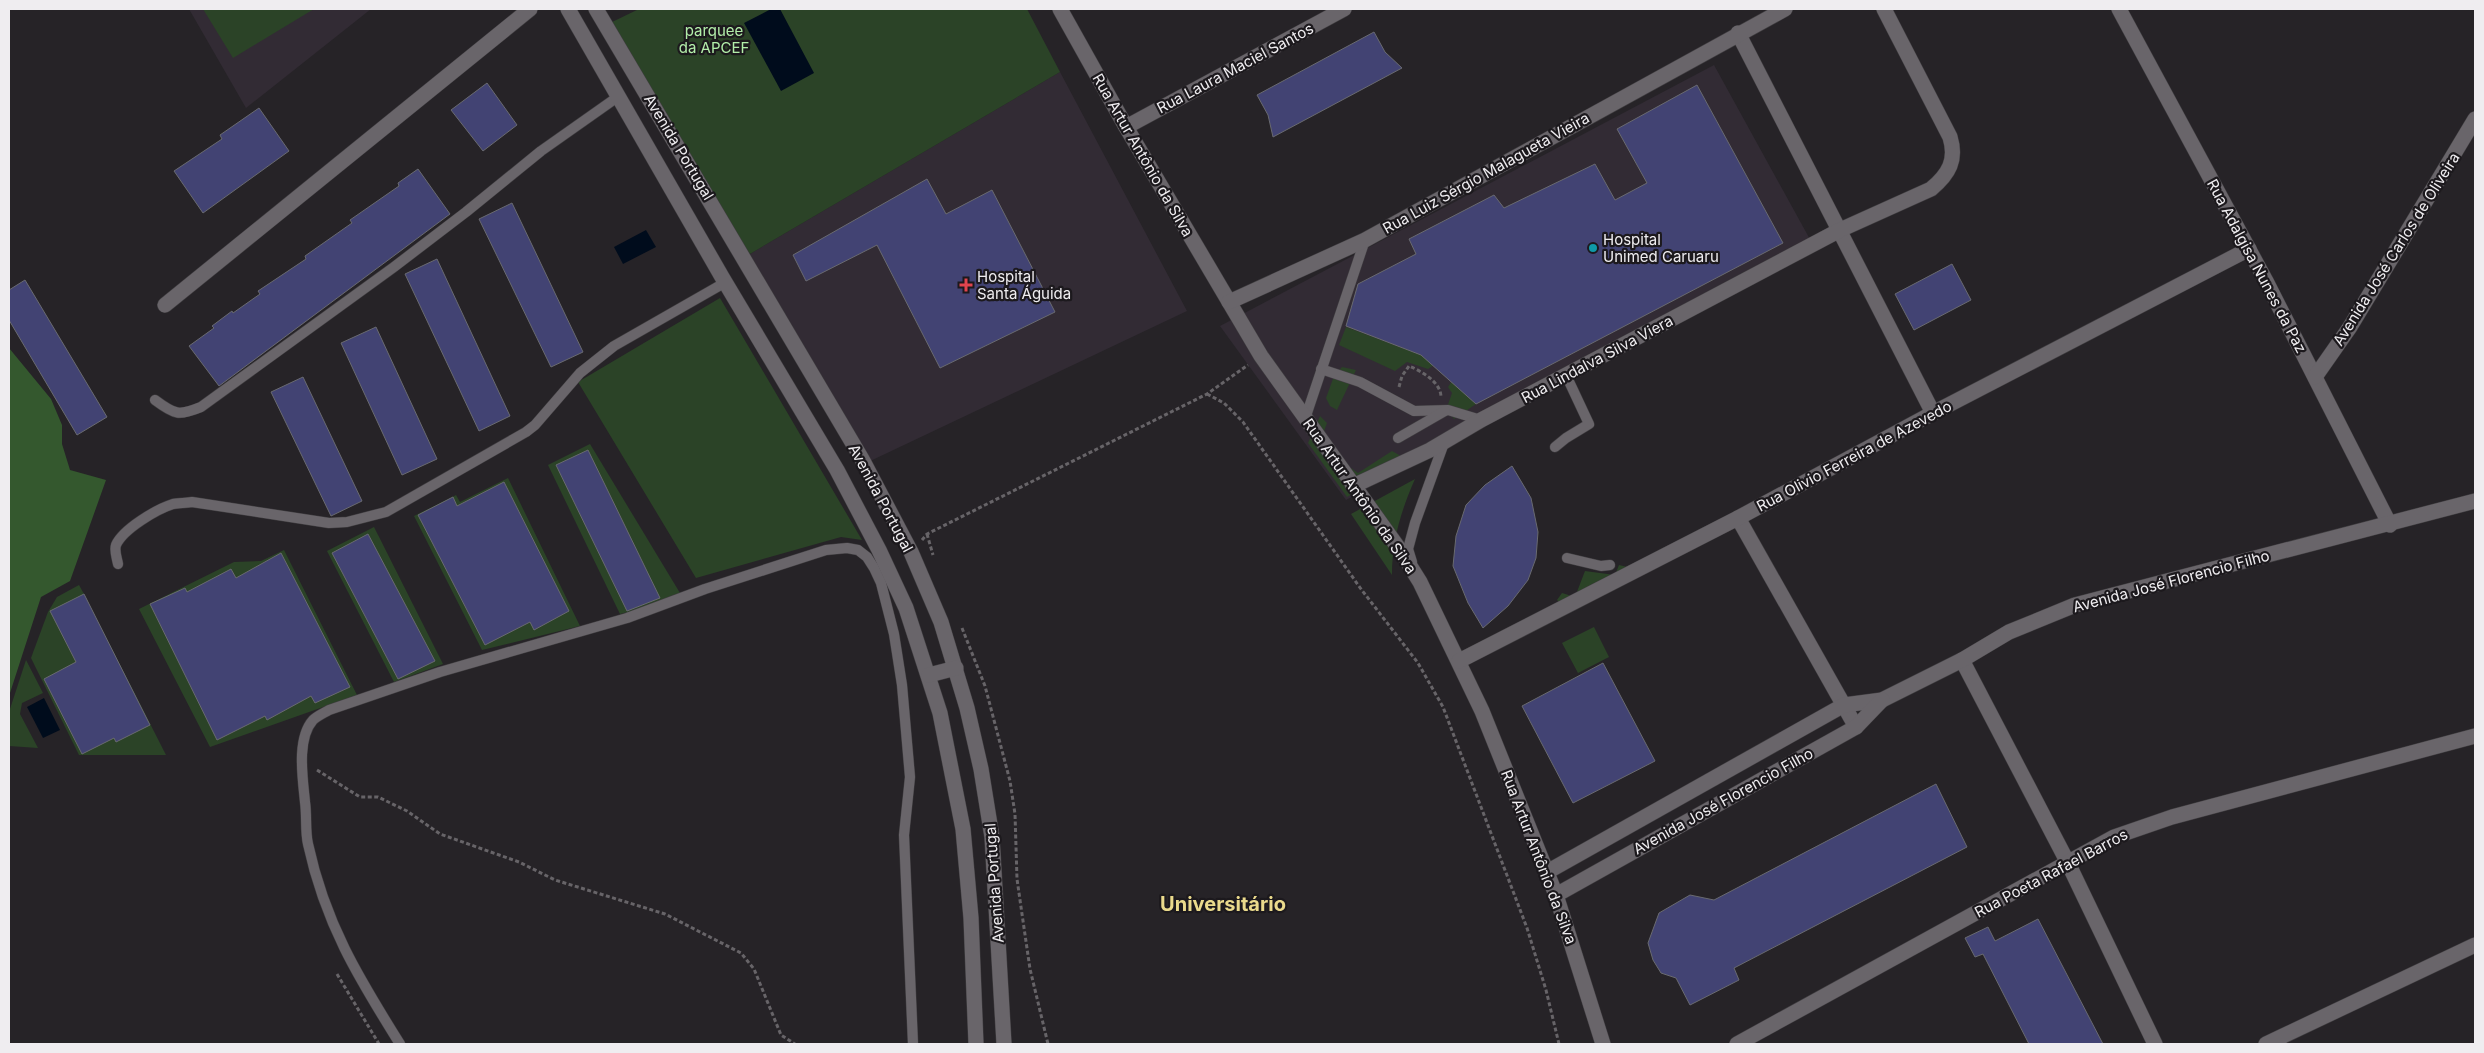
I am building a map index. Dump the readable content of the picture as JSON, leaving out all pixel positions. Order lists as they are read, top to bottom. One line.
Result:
{"streets":{"street":["Rua Laura Maciel Santos","Avenida Portugal","Rua Artur Antônio da Silva","Rua Luiz Sérgio Malagueta Vieira","Avenida José Carlos de Oliveira","Rua Adalgisa Nunes da Paz","Rua Lindalva Silva Viera","Rua Olivio Ferreira de Azevedo","Avenida José Florencio Filho","Rua Poeta Rafael Barros"]},"crossings":[["Rua Laura Maciel Santos","Rua Artur Antônio da Silva"],["Rua Artur Antônio da Silva","Rua Luiz Sérgio Malagueta Vieira"],["Rua Artur Antônio da Silva","Rua Lindalva Silva Viera"],["Rua Artur Antônio da Silva","Rua Olivio Ferreira de Azevedo"],["Rua Artur Antônio da Silva","Avenida José Florencio Filho"],["Avenida José Carlos de Oliveira","Rua Adalgisa Nunes da Paz"],["Rua Adalgisa Nunes da Paz","Rua Olivio Ferreira de Azevedo"],["Rua Adalgisa Nunes da Paz","Avenida José Florencio Filho"]],"districts":["Universitário"],"parks":["parquee da APCEF"],"places":{"other":["Hospital Unimed Caruaru"],"health":["Hospital Santa Águida"]}}
